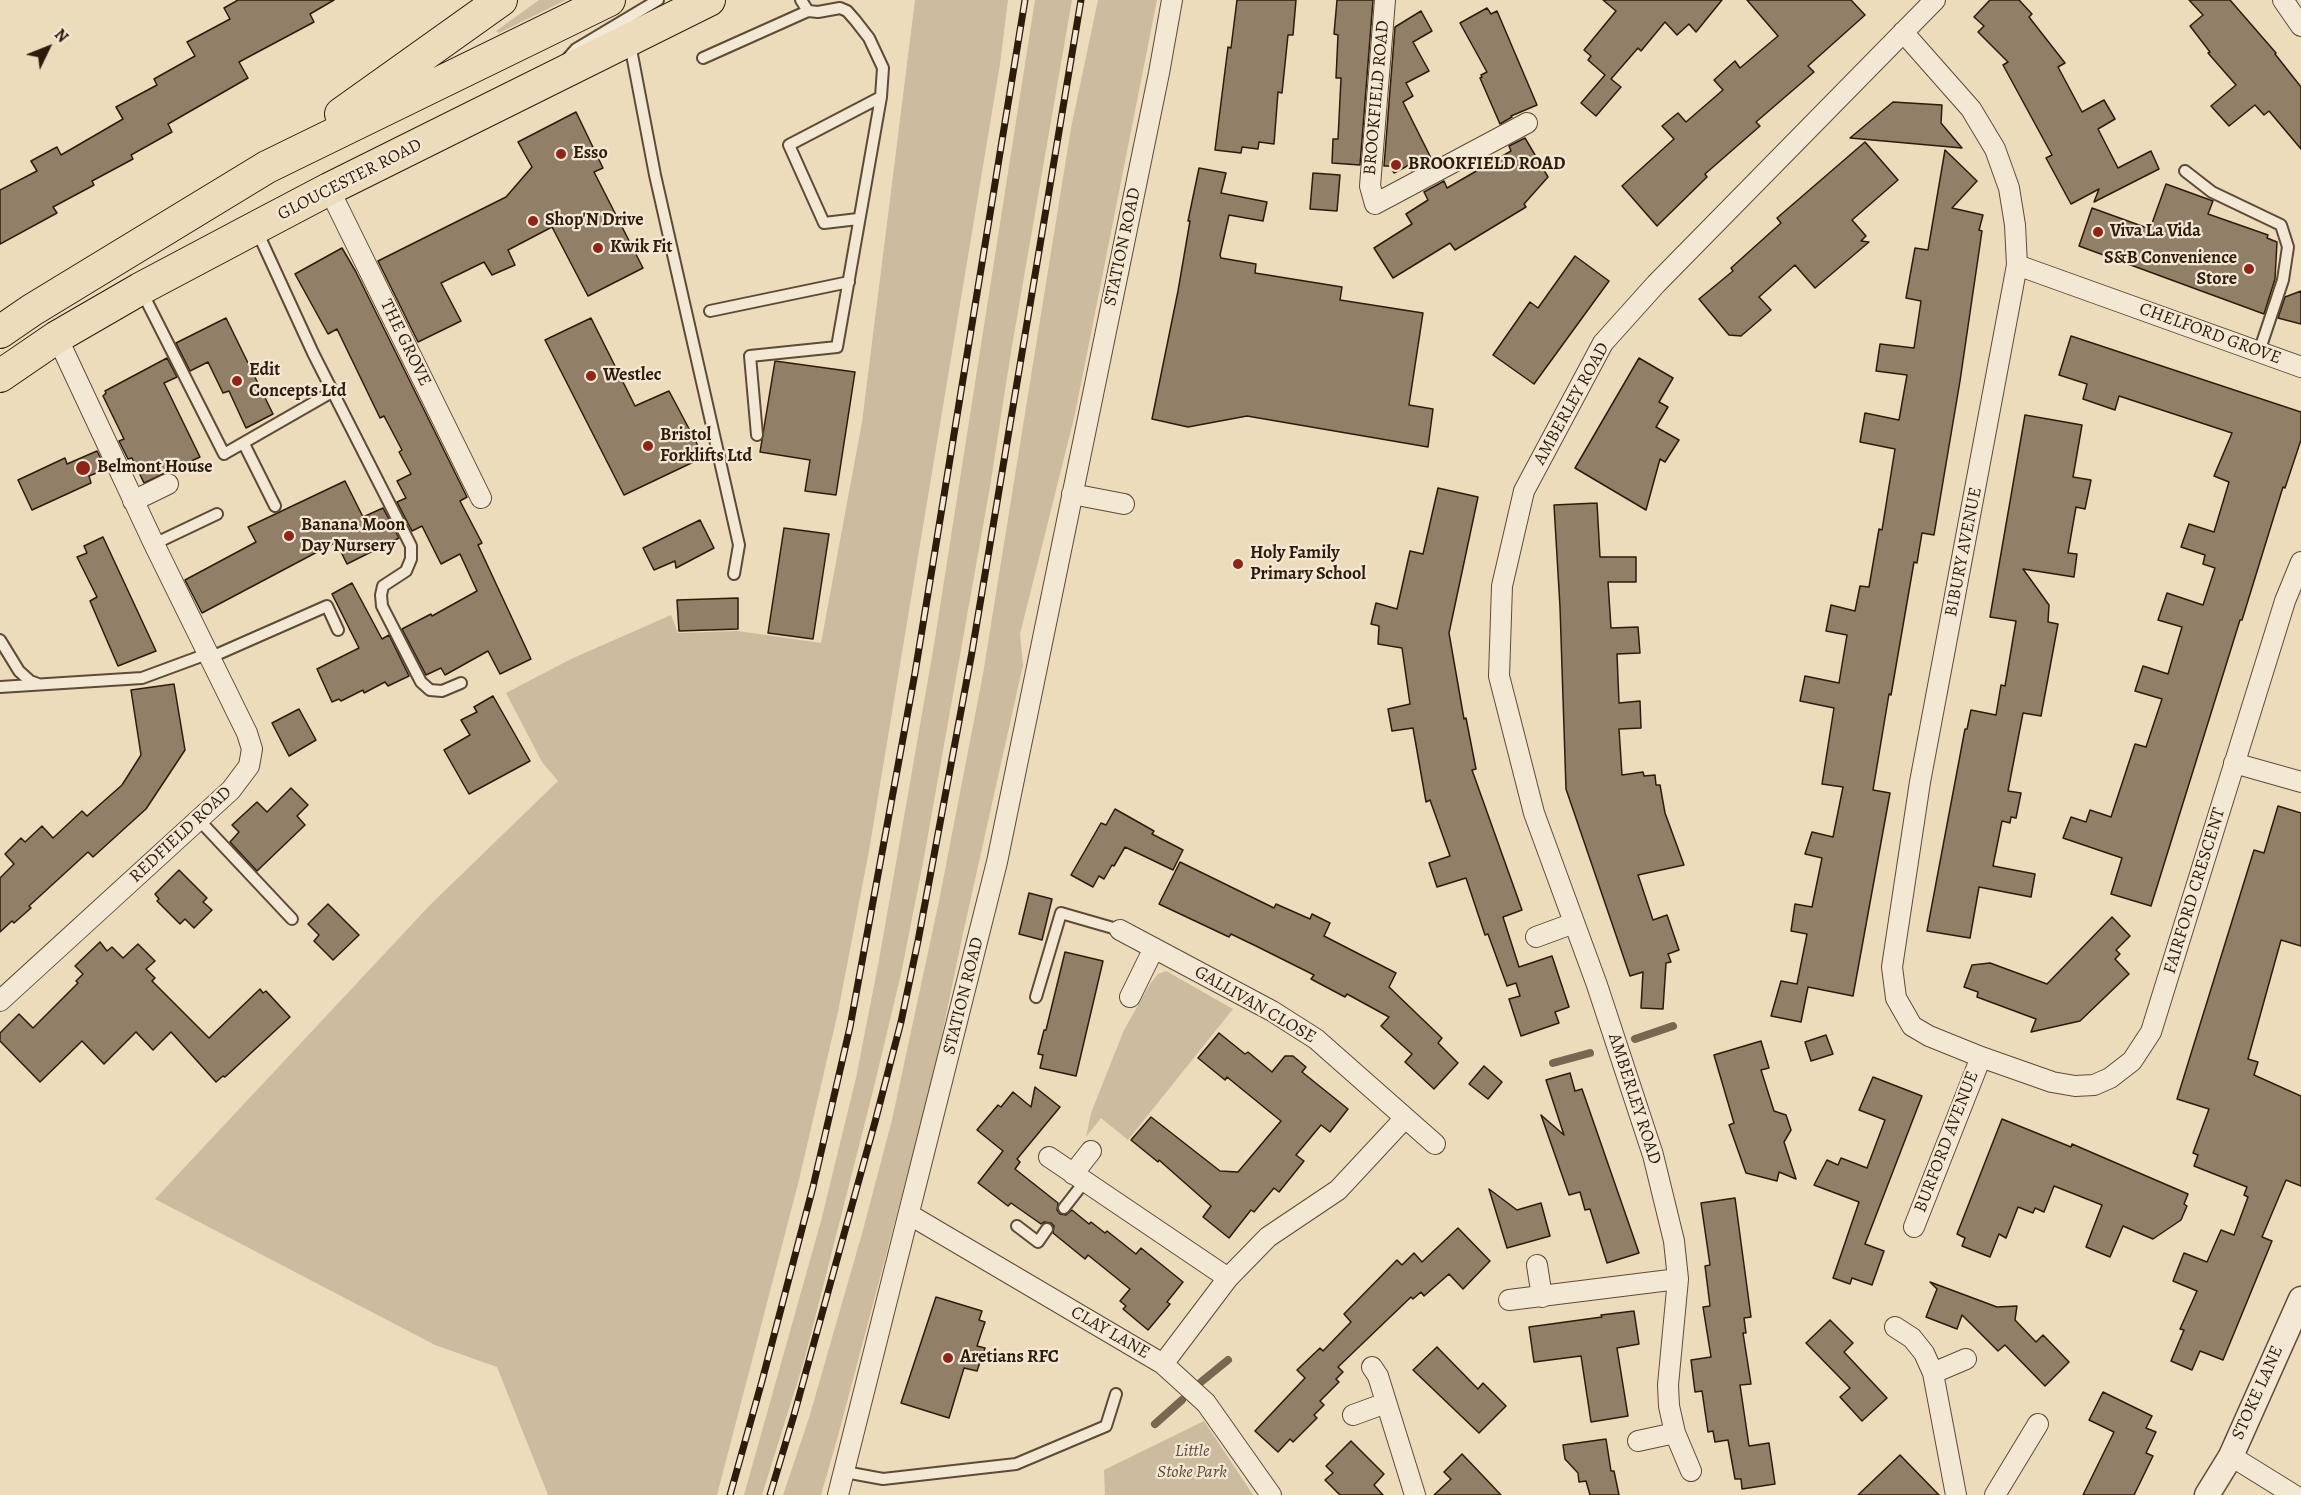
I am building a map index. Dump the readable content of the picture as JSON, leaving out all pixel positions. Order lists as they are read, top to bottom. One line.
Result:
{"streets":{"main road":["GLOUCESTER ROAD"],"street":["BROOKFIELD ROAD","STATION ROAD","CHELFORD GROVE","THE GROVE","AMBERLEY ROAD","BIBURY AVENUE","REDFIELD ROAD","FAIRFORD CRESCENT","GALLIVAN CLOSE","BURFORD AVENUE","CLAY LANE","STOKE LANE"]},"crossings":[["GLOUCESTER ROAD","THE GROVE"],["GLOUCESTER ROAD","REDFIELD ROAD"],["STATION ROAD","CLAY LANE"],["CHELFORD GROVE","BIBURY AVENUE"],["AMBERLEY ROAD","BIBURY AVENUE"],["BIBURY AVENUE","FAIRFORD CRESCENT"],["BIBURY AVENUE","BURFORD AVENUE"],["FAIRFORD CRESCENT","BURFORD AVENUE"]],"parks":["Little Stoke Park"],"places":["Esso","BROOKFIELD ROAD","Shop'N Drive","Viva La Vida","Kwik Fit","S&B Convenience Store","Westlec","Edit Concepts Ltd","Bristol Forklifts Ltd","Belmont House","Banana Moon Day Nursery","Holy Family Primary School","Aretians RFC"],"north":"top right"}
